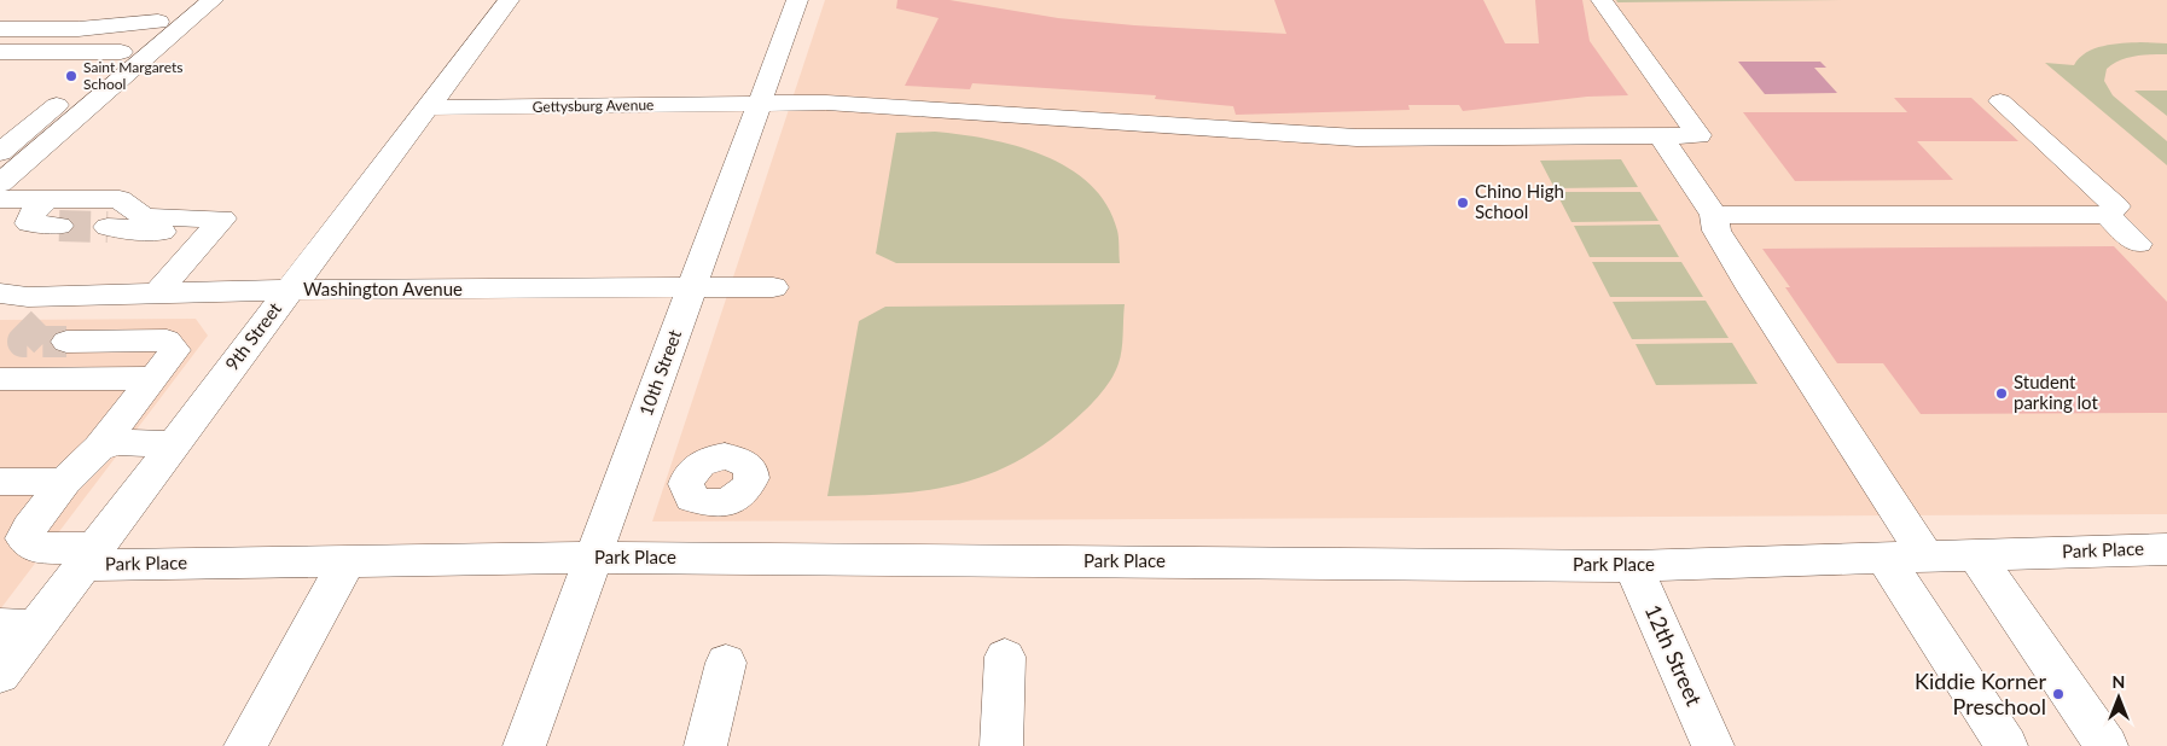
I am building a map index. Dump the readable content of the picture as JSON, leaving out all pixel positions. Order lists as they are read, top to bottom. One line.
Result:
{"streets":{"street":["Gettysburg Avenue","Washington Avenue","9th Street","10th Street","Park Place","12th Street"]},"crossings":[["Gettysburg Avenue","9th Street"],["Gettysburg Avenue","10th Street"],["Washington Avenue","9th Street"],["Washington Avenue","10th Street"],["9th Street","Park Place"],["10th Street","Park Place"],["Park Place","12th Street"]],"places":["Saint Margarets School","Chino High School","Student parking lot","Kiddie Korner Preschool"],"north":"top"}
